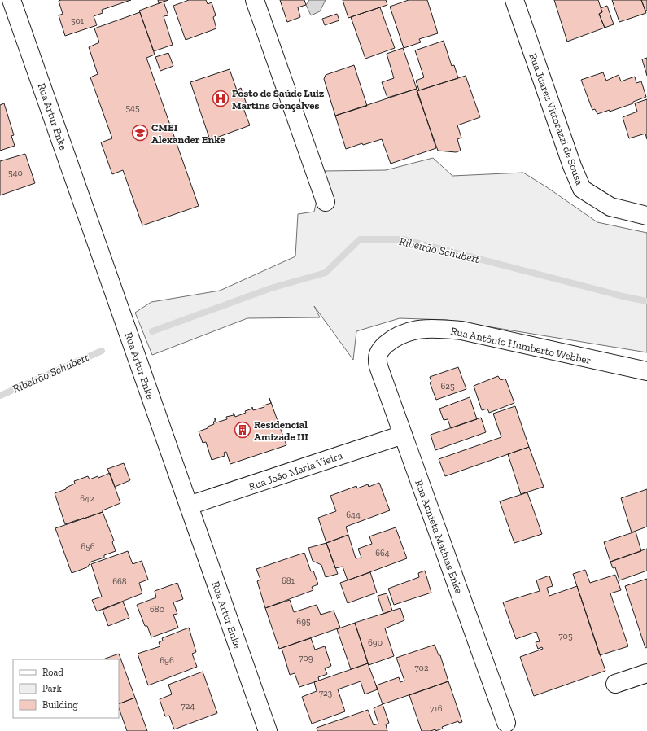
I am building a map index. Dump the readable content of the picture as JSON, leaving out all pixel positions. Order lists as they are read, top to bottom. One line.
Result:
{"streets":{"street":["Rua Artur Enke","Rua Juarez Vittorazzi de Sousa","Rua Antônio Humberto Webber","Rua João Maria Vieira","Rua Annieta Mathias Enke"]},"crossings":[["Rua Artur Enke","Rua João Maria Vieira"],["Rua Antônio Humberto Webber","Rua Annieta Mathias Enke"],["Rua João Maria Vieira","Rua Annieta Mathias Enke"]],"water":["Ribeirão Schubert"],"places":{"hospital":["Posto de Saúde Luiz Martins Gonçalves"],"school or university":["CMEI Alexander Enke"],"building":["Residencial Amizade III"]},"house_numbers":["501","545","540","625","642","644","656","664","681","668","680","695","705","690","709","696","702","723","724","716"],"legend":["Road","Park","Building"]}
